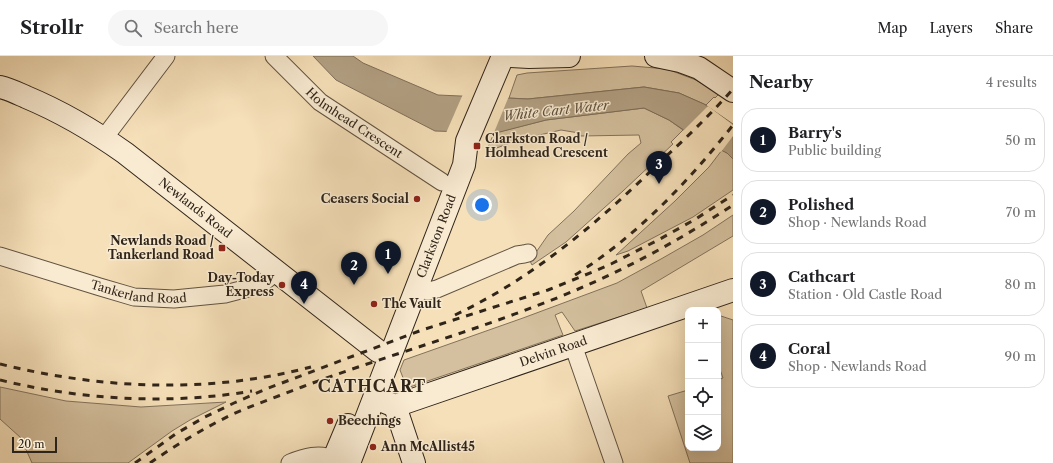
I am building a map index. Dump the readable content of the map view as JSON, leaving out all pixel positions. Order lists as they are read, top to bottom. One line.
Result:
{"streets":{"main road":["Newlands Road","Clarkston Road","Delvin Road"],"street":["Holmhead Crescent","Tankerland Road"]},"crossings":[["Holmhead Crescent","Clarkston Road"],["Newlands Road","Clarkston Road"],["Newlands Road","Tankerland Road"]],"districts":["CATHCART"],"water":["White Cart Water"],"places":{"transit":["Clarkston Road / Holmhead Crescent","Newlands Road / Tankerland Road"],"other":["Ceasers Social","Day-Today Express","The Vault","Beechings","Ann McAllist45"]},"scale_bar":"20 m","page":{"header":"Strollr","search":"Search here","nav":["Map","Layers","Share"],"heading":["Nearby","4 results"],"list":[{"mark":"1","name":"Barry's","note":"Public building","value":"50 m"},{"mark":"2","name":"Polished","note":"Shop · Newlands Road","value":"70 m"},{"mark":"3","name":"Cathcart","note":"Station · Old Castle Road","value":"80 m"},{"mark":"4","name":"Coral","note":"Shop · Newlands Road","value":"90 m"}],"pins":["3","1","2","4"],"map_buttons":["+","−"],"scale":"20 m"}}
